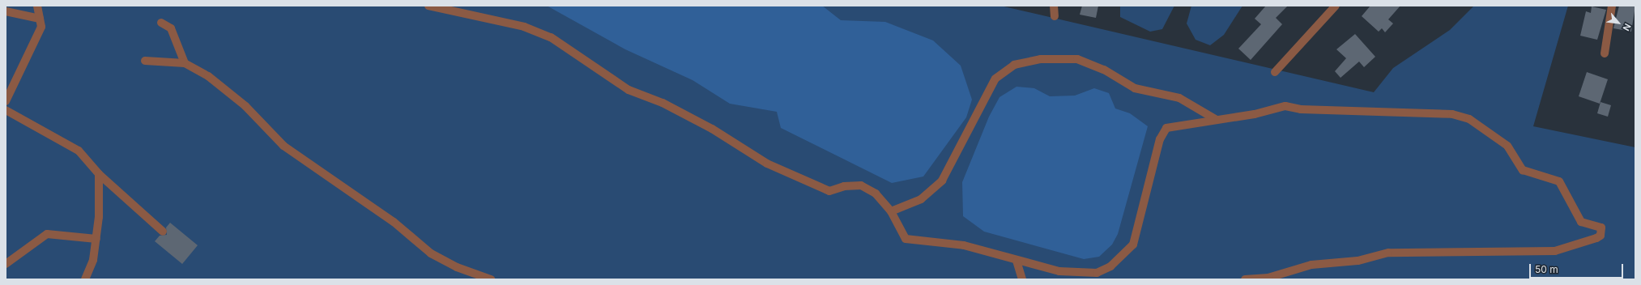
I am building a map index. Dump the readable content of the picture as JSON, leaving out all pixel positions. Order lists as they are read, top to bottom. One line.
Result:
{"scale_bar":"50 m","north":"bottom right"}
